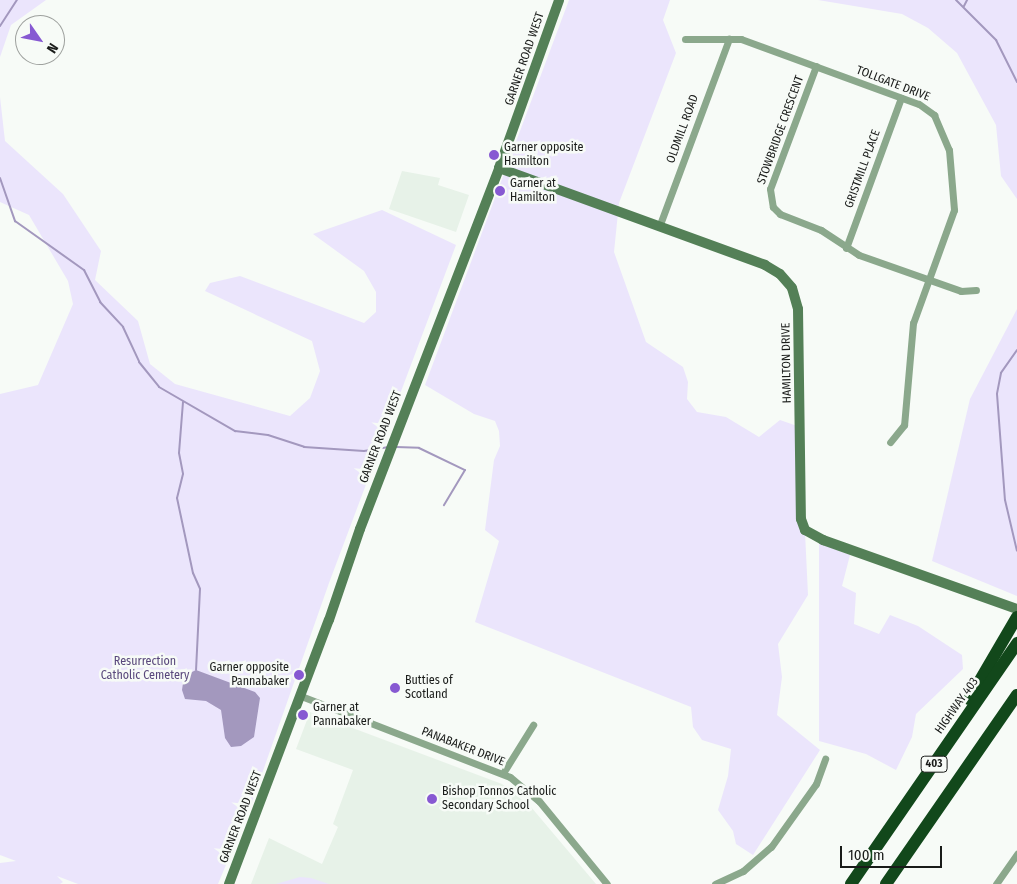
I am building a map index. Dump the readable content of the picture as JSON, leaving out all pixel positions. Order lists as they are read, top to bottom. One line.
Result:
{"streets":{"highway":["HIGHWAY 403","403"],"main road":["GARNER ROAD WEST","HAMILTON DRIVE"],"street":["TOLLGATE DRIVE","OLDMILL ROAD","STOWBRIDGE CRESCENT","GRISTMILL PLACE","PANABAKER DRIVE"]},"crossings":[["GARNER ROAD WEST","HAMILTON DRIVE"],["GARNER ROAD WEST","PANABAKER DRIVE"],["TOLLGATE DRIVE","OLDMILL ROAD"],["TOLLGATE DRIVE","STOWBRIDGE CRESCENT"],["TOLLGATE DRIVE","GRISTMILL PLACE"],["OLDMILL ROAD","HAMILTON DRIVE"],["STOWBRIDGE CRESCENT","GRISTMILL PLACE"]],"parks":["Resurrection Catholic Cemetery"],"places":["Garner opposite Hamilton","Garner at Hamilton","Garner opposite Pannabaker","Butties of Scotland","Garner at Pannabaker","Bishop Tonnos Catholic Secondary School"],"scale_bar":"100 m","north":"bottom right"}
